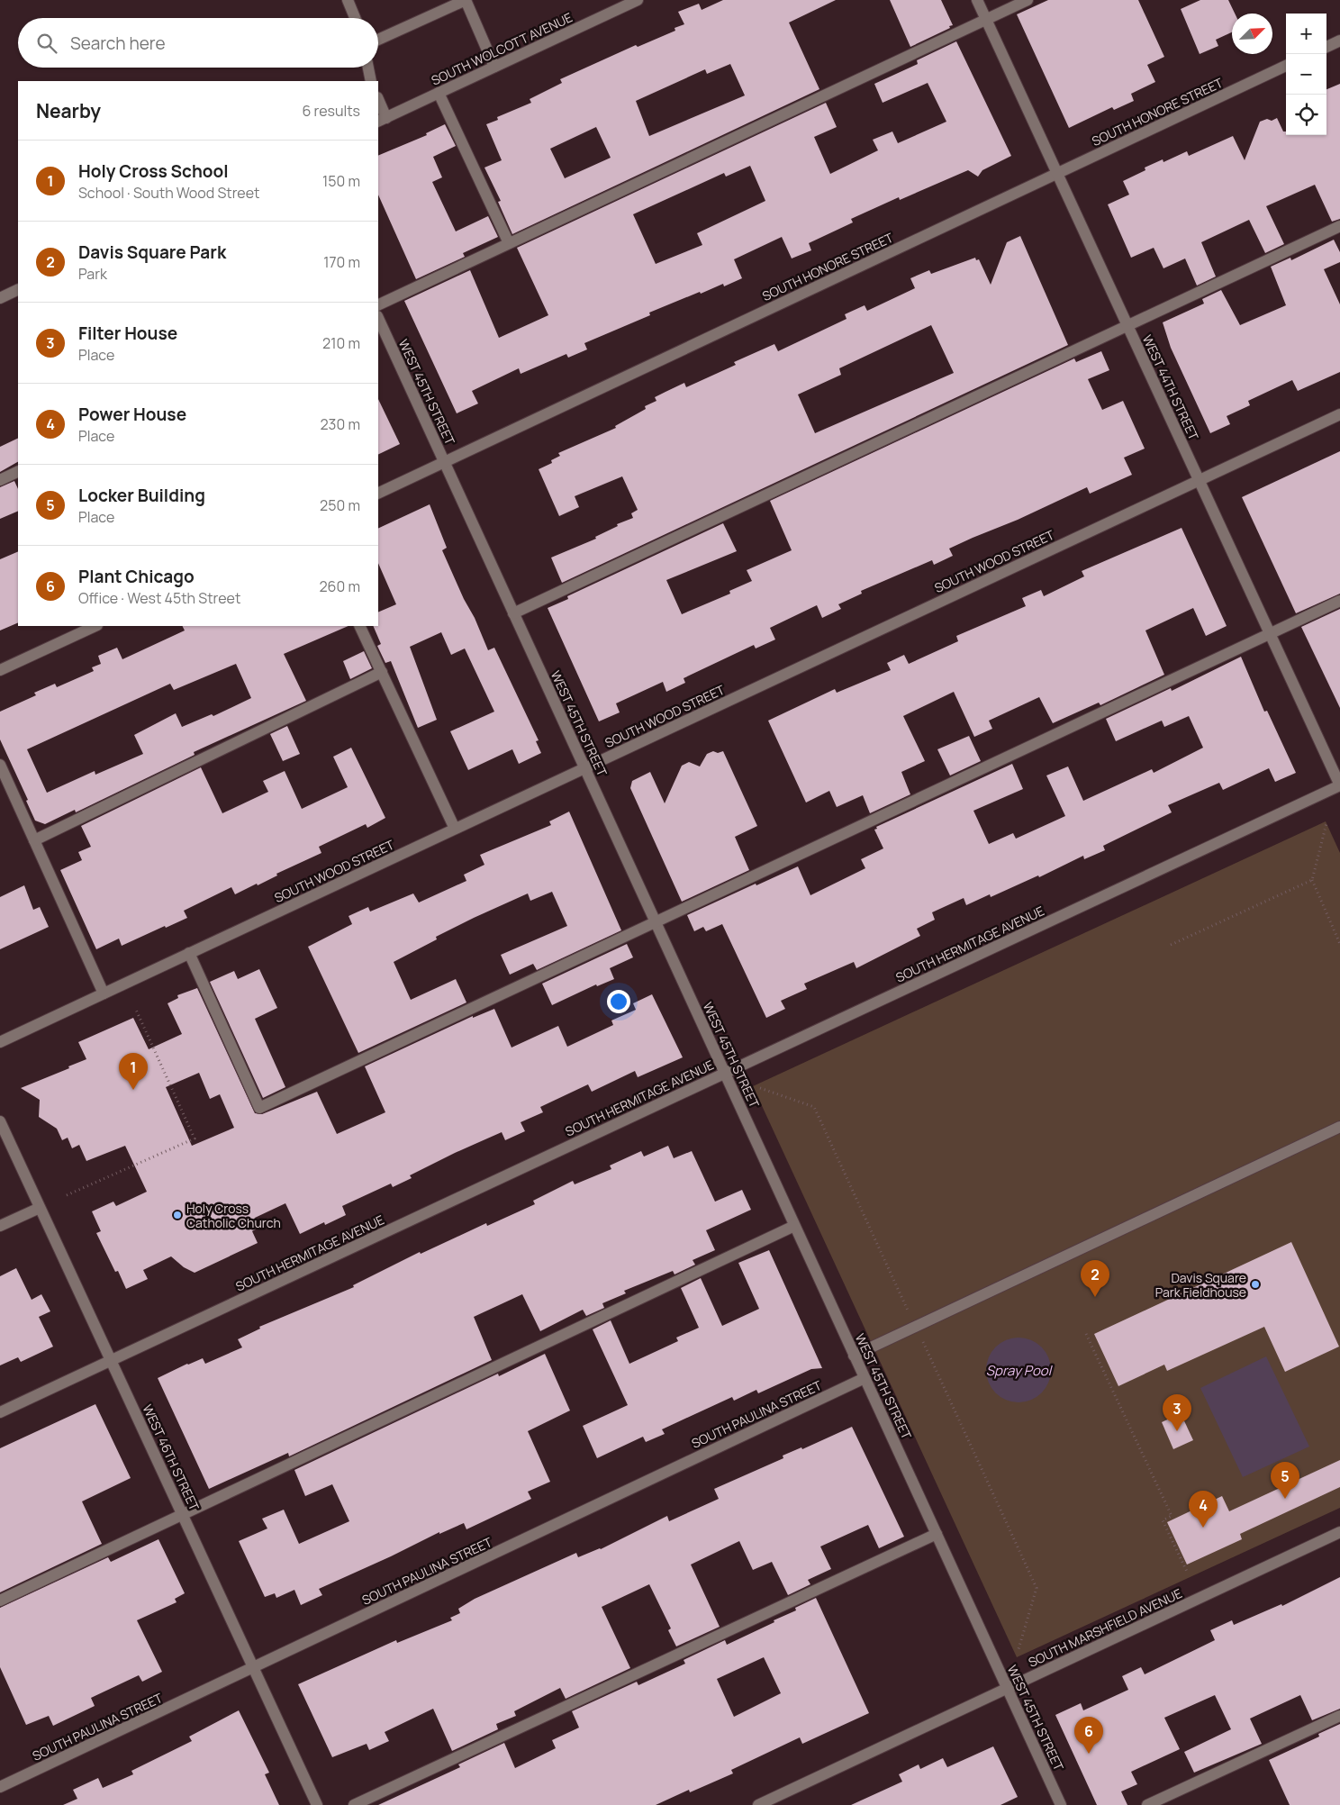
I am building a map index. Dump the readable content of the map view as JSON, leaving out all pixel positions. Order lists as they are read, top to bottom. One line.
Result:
{"streets":{"street":["SOUTH WOLCOTT AVENUE","SOUTH HONORE STREET","WEST 44TH STREET","WEST 45TH STREET","SOUTH WOOD STREET","SOUTH HERMITAGE AVENUE","SOUTH PAULINA STREET","WEST 46TH STREET","SOUTH MARSHFIELD AVENUE"]},"crossings":[["SOUTH HONORE STREET","WEST 44TH STREET"],["SOUTH HONORE STREET","WEST 45TH STREET"],["WEST 44TH STREET","SOUTH WOOD STREET"],["WEST 44TH STREET","SOUTH HERMITAGE AVENUE"],["WEST 45TH STREET","SOUTH WOOD STREET"],["WEST 45TH STREET","SOUTH HERMITAGE AVENUE"],["WEST 45TH STREET","SOUTH PAULINA STREET"],["WEST 45TH STREET","SOUTH MARSHFIELD AVENUE"],["SOUTH HERMITAGE AVENUE","WEST 46TH STREET"],["SOUTH PAULINA STREET","WEST 46TH STREET"]],"water":["Spray Pool"],"places":["Holy Cross Catholic Church","Davis Square Park Fieldhouse"],"north":"top right","page":{"map_buttons":["+","−"],"search":"Search here","heading":["Nearby","6 results"],"list":[{"mark":"1","name":"Holy Cross School","note":"School · South Wood Street","value":"150 m"},{"mark":"2","name":"Davis Square Park","note":"Park","value":"170 m"},{"mark":"3","name":"Filter House","note":"Place","value":"210 m"},{"mark":"4","name":"Power House","note":"Place","value":"230 m"},{"mark":"5","name":"Locker Building","note":"Place","value":"250 m"},{"mark":"6","name":"Plant Chicago","note":"Office · West 45th Street","value":"260 m"}],"pins":["1","2","3","5","4","6"]}}
